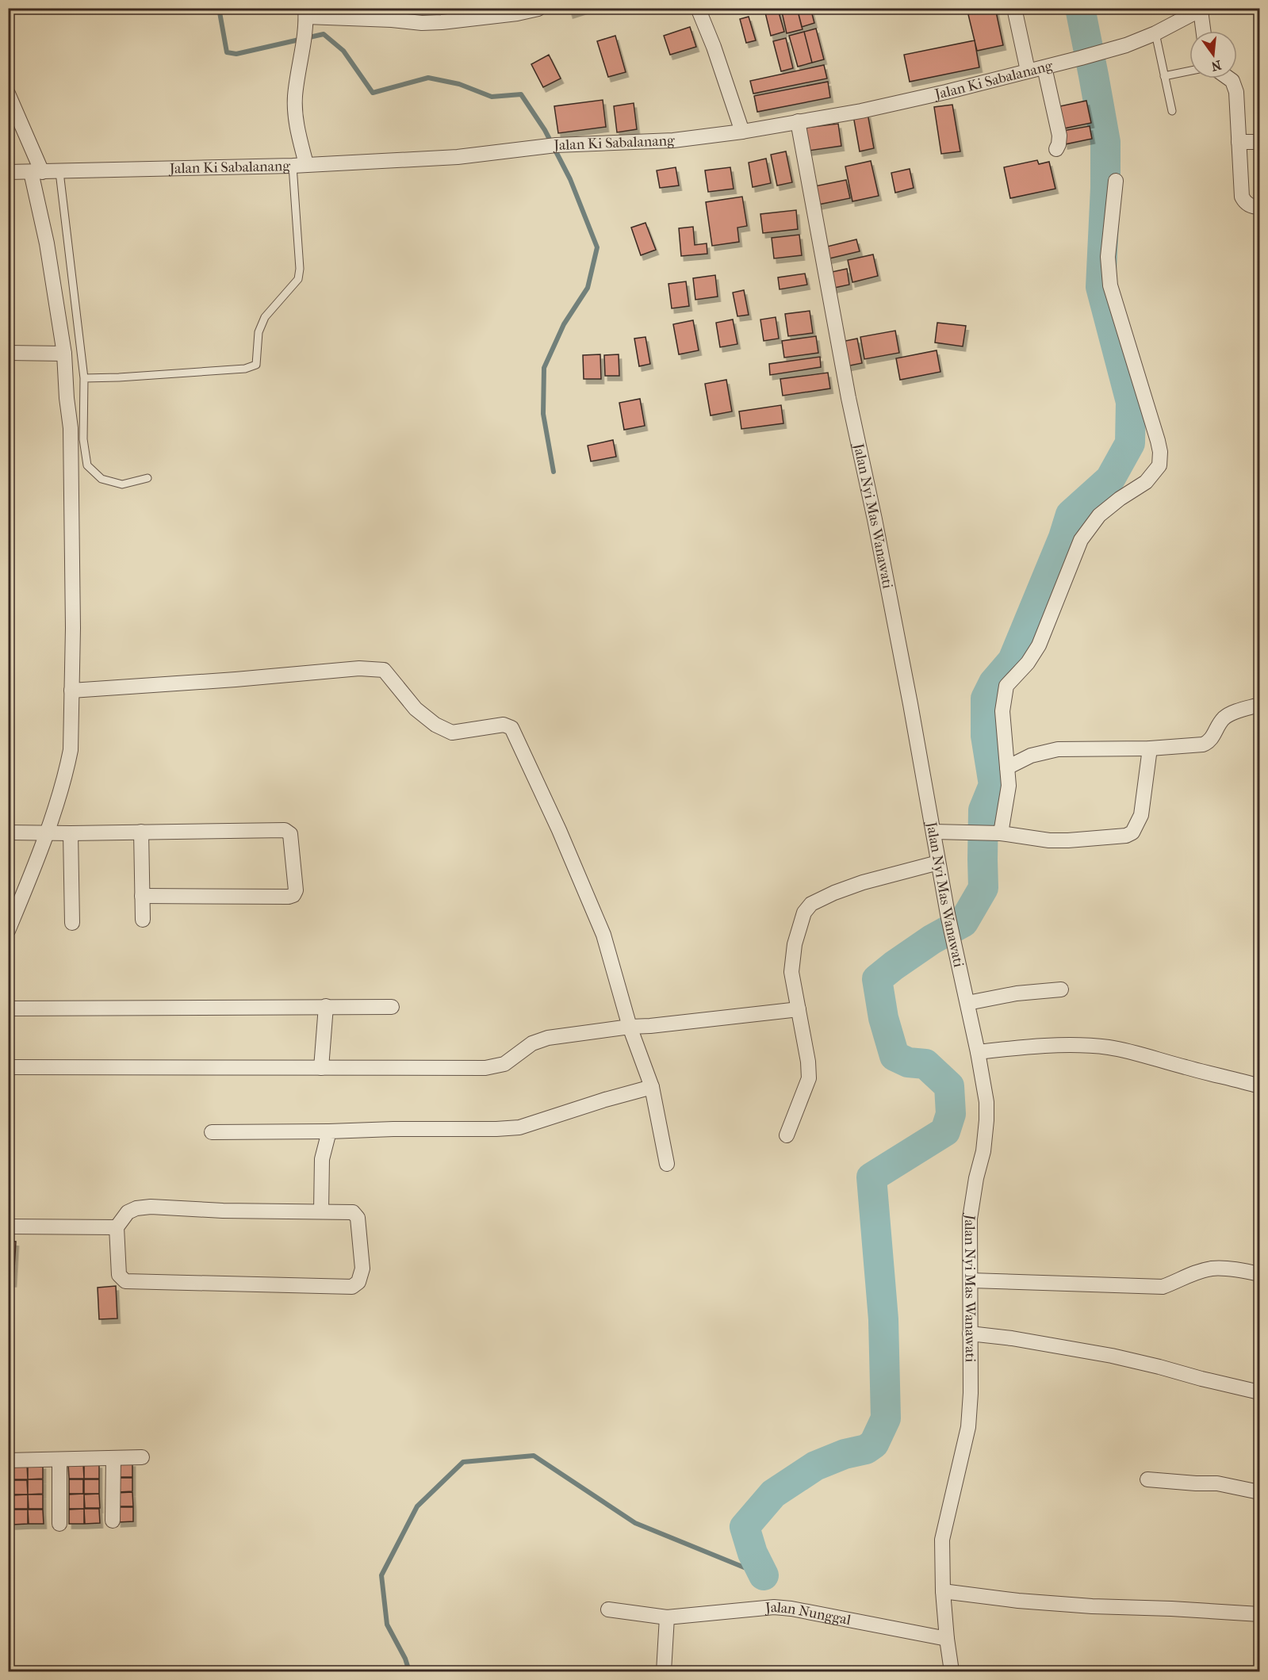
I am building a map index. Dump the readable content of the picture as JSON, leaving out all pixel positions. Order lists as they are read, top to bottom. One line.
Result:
{"streets":{"street":["Jalan Ki Sabalanang","Jalan Nyi Mas Wanawati","Jalan Nunggal"]},"crossings":[["Jalan Ki Sabalanang","Jalan Nyi Mas Wanawati"],["Jalan Nyi Mas Wanawati","Jalan Nunggal"]],"north":"bottom"}
